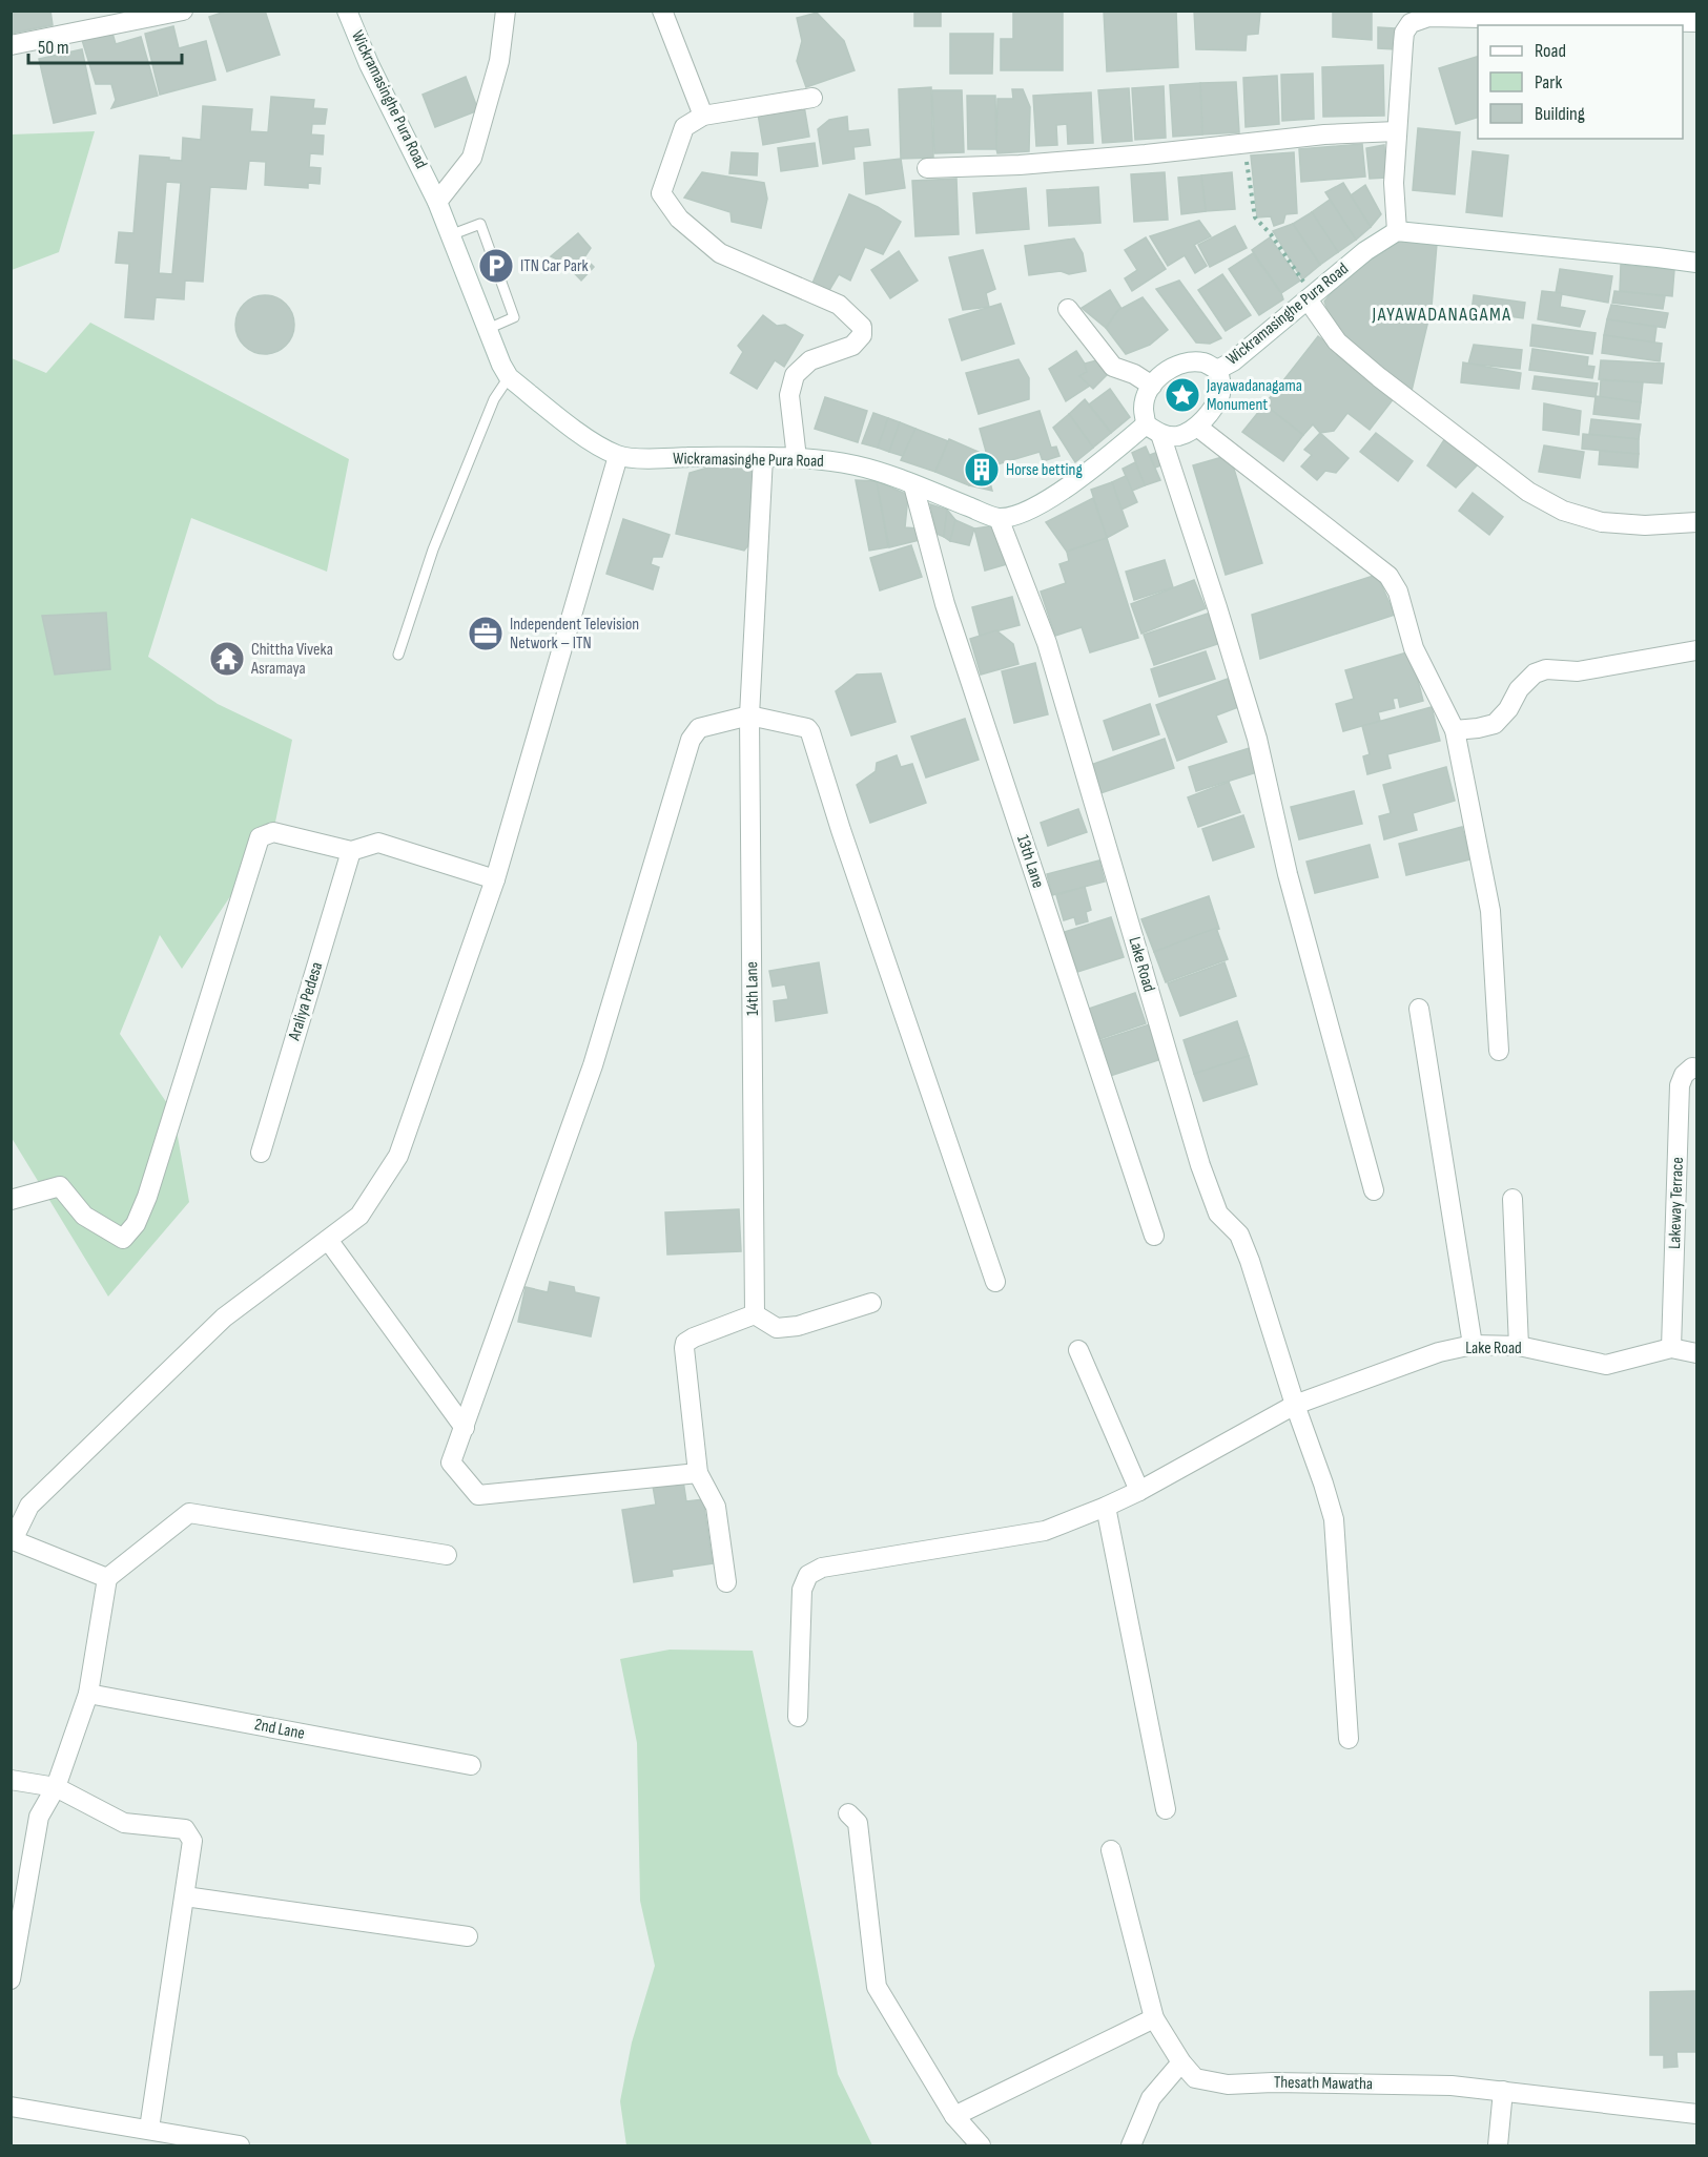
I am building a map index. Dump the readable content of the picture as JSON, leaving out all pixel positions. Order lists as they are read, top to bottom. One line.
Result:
{"streets":{"street":["Wickramasinghe Pura Road","13th Lane","Lake Road","14th Lane","Araliya Pedesa","Lakeway Terrace","2nd Lane","Thesath Mawatha"]},"crossings":[["Wickramasinghe Pura Road","13th Lane"],["Wickramasinghe Pura Road","Lake Road"],["Wickramasinghe Pura Road","14th Lane"],["Lake Road","Lakeway Terrace"]],"districts":["JAYAWADANAGAMA"],"places":{"parking":["ITN Car Park"],"place":["Jayawadanagama Monument"],"building":["Horse betting"],"office":["Independent Television Network – ITN"],"temple":["Chittha Viveka Asramaya"]},"legend":["Road","Park","Building"],"scale_bar":"50 m"}
